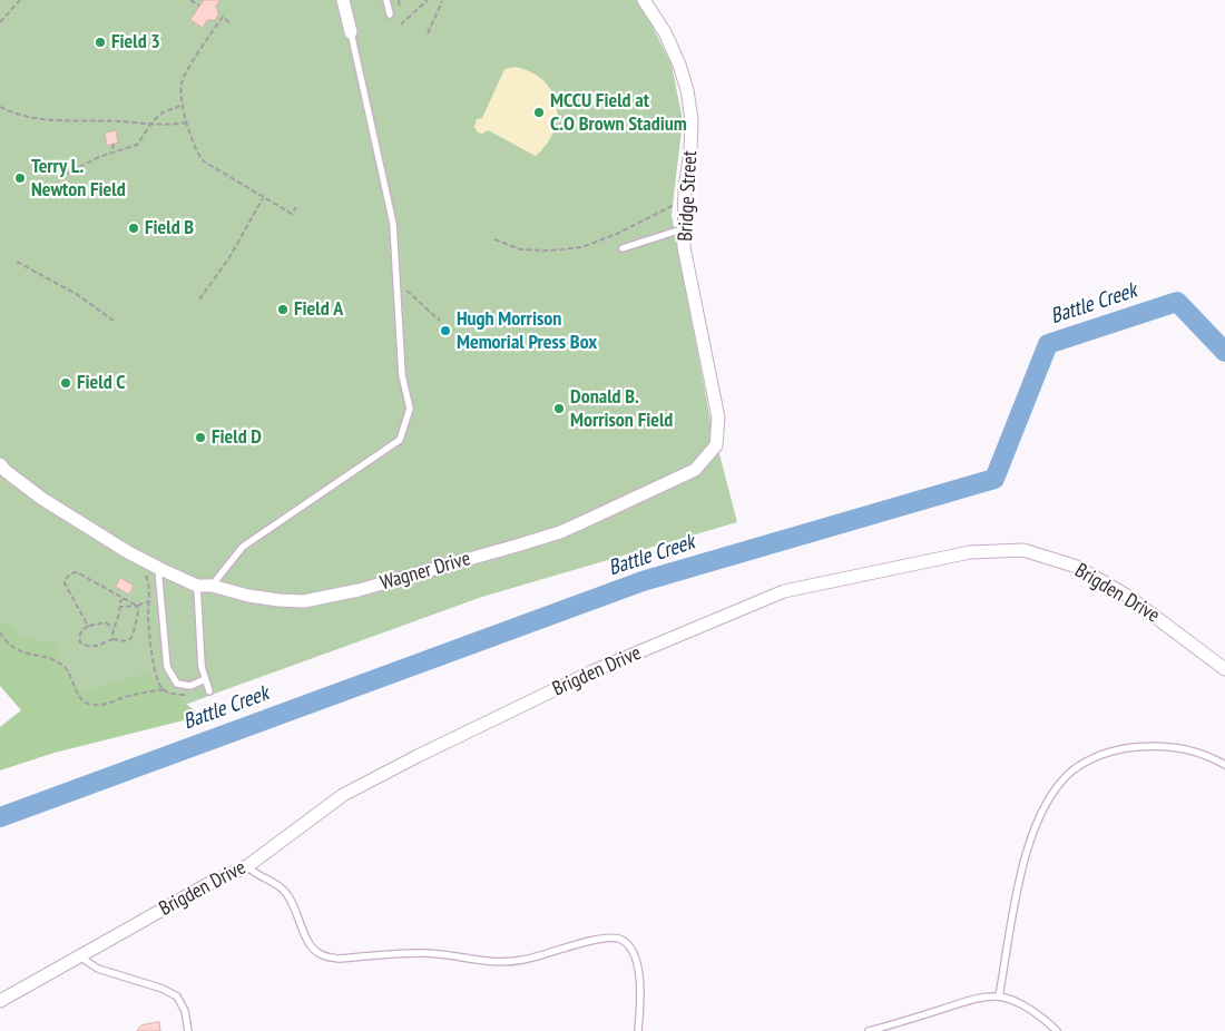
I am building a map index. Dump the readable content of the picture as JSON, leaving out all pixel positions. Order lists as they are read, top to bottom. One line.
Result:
{"streets":{"street":["Bridge Street","Wagner Drive","Brigden Drive"]},"crossings":[["Bridge Street","Wagner Drive"]],"water":["Battle Creek"],"places":["Field 3","MCCU Field at C.O Brown Stadium","Terry L. Newton Field","Field B","Field A","Hugh Morrison Memorial Press Box","Field C","Donald B. Morrison Field","Field D"]}
